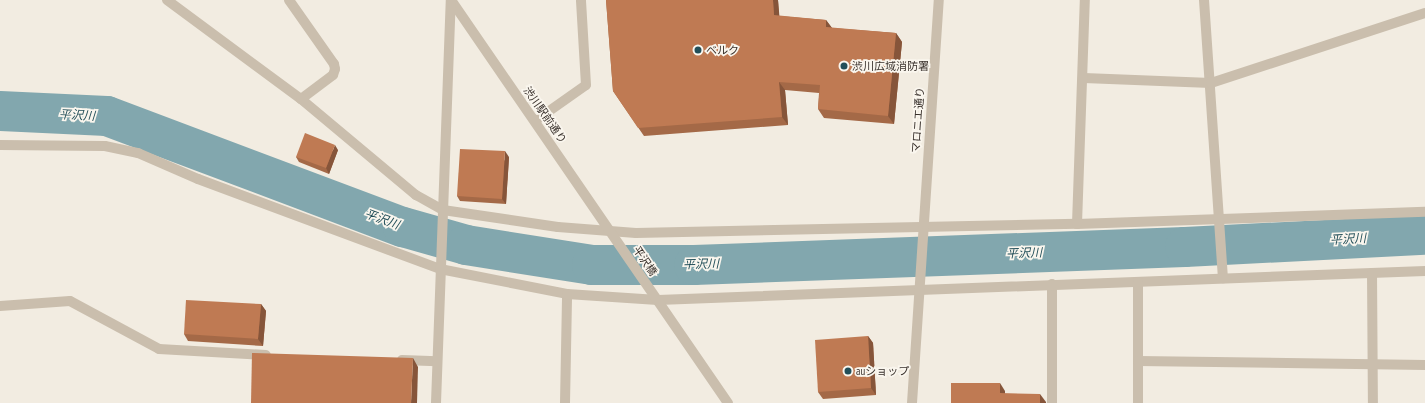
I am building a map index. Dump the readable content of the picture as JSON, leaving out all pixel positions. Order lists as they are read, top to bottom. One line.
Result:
{"streets":{"street":["渋川駅前通り","マロニエ通り","平沢橋"]},"crossings":[["渋川駅前通り","平沢橋"]],"water":["平沢川"],"places":["ベルク","渋川広域消防署","auショップ"]}
